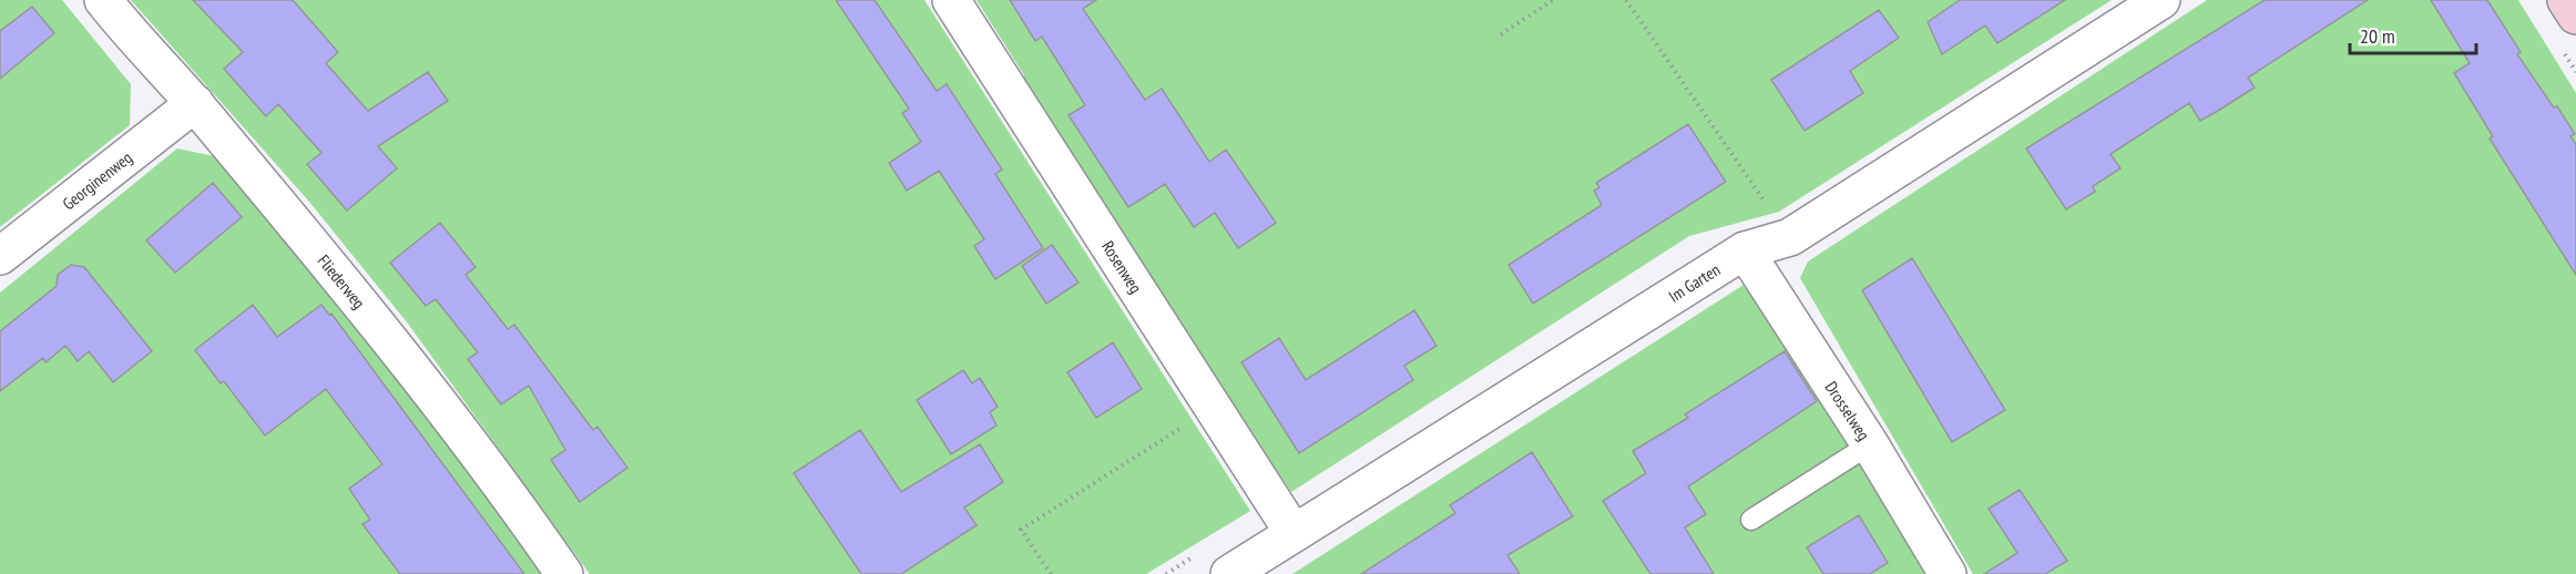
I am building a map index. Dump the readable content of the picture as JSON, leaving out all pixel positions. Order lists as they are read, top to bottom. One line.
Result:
{"streets":{"street":["Georginenweg","Rosenweg","Fliederweg","Im Garten","Drosselweg"]},"crossings":[["Georginenweg","Fliederweg"],["Rosenweg","Im Garten"],["Im Garten","Drosselweg"]],"scale_bar":"20 m"}
